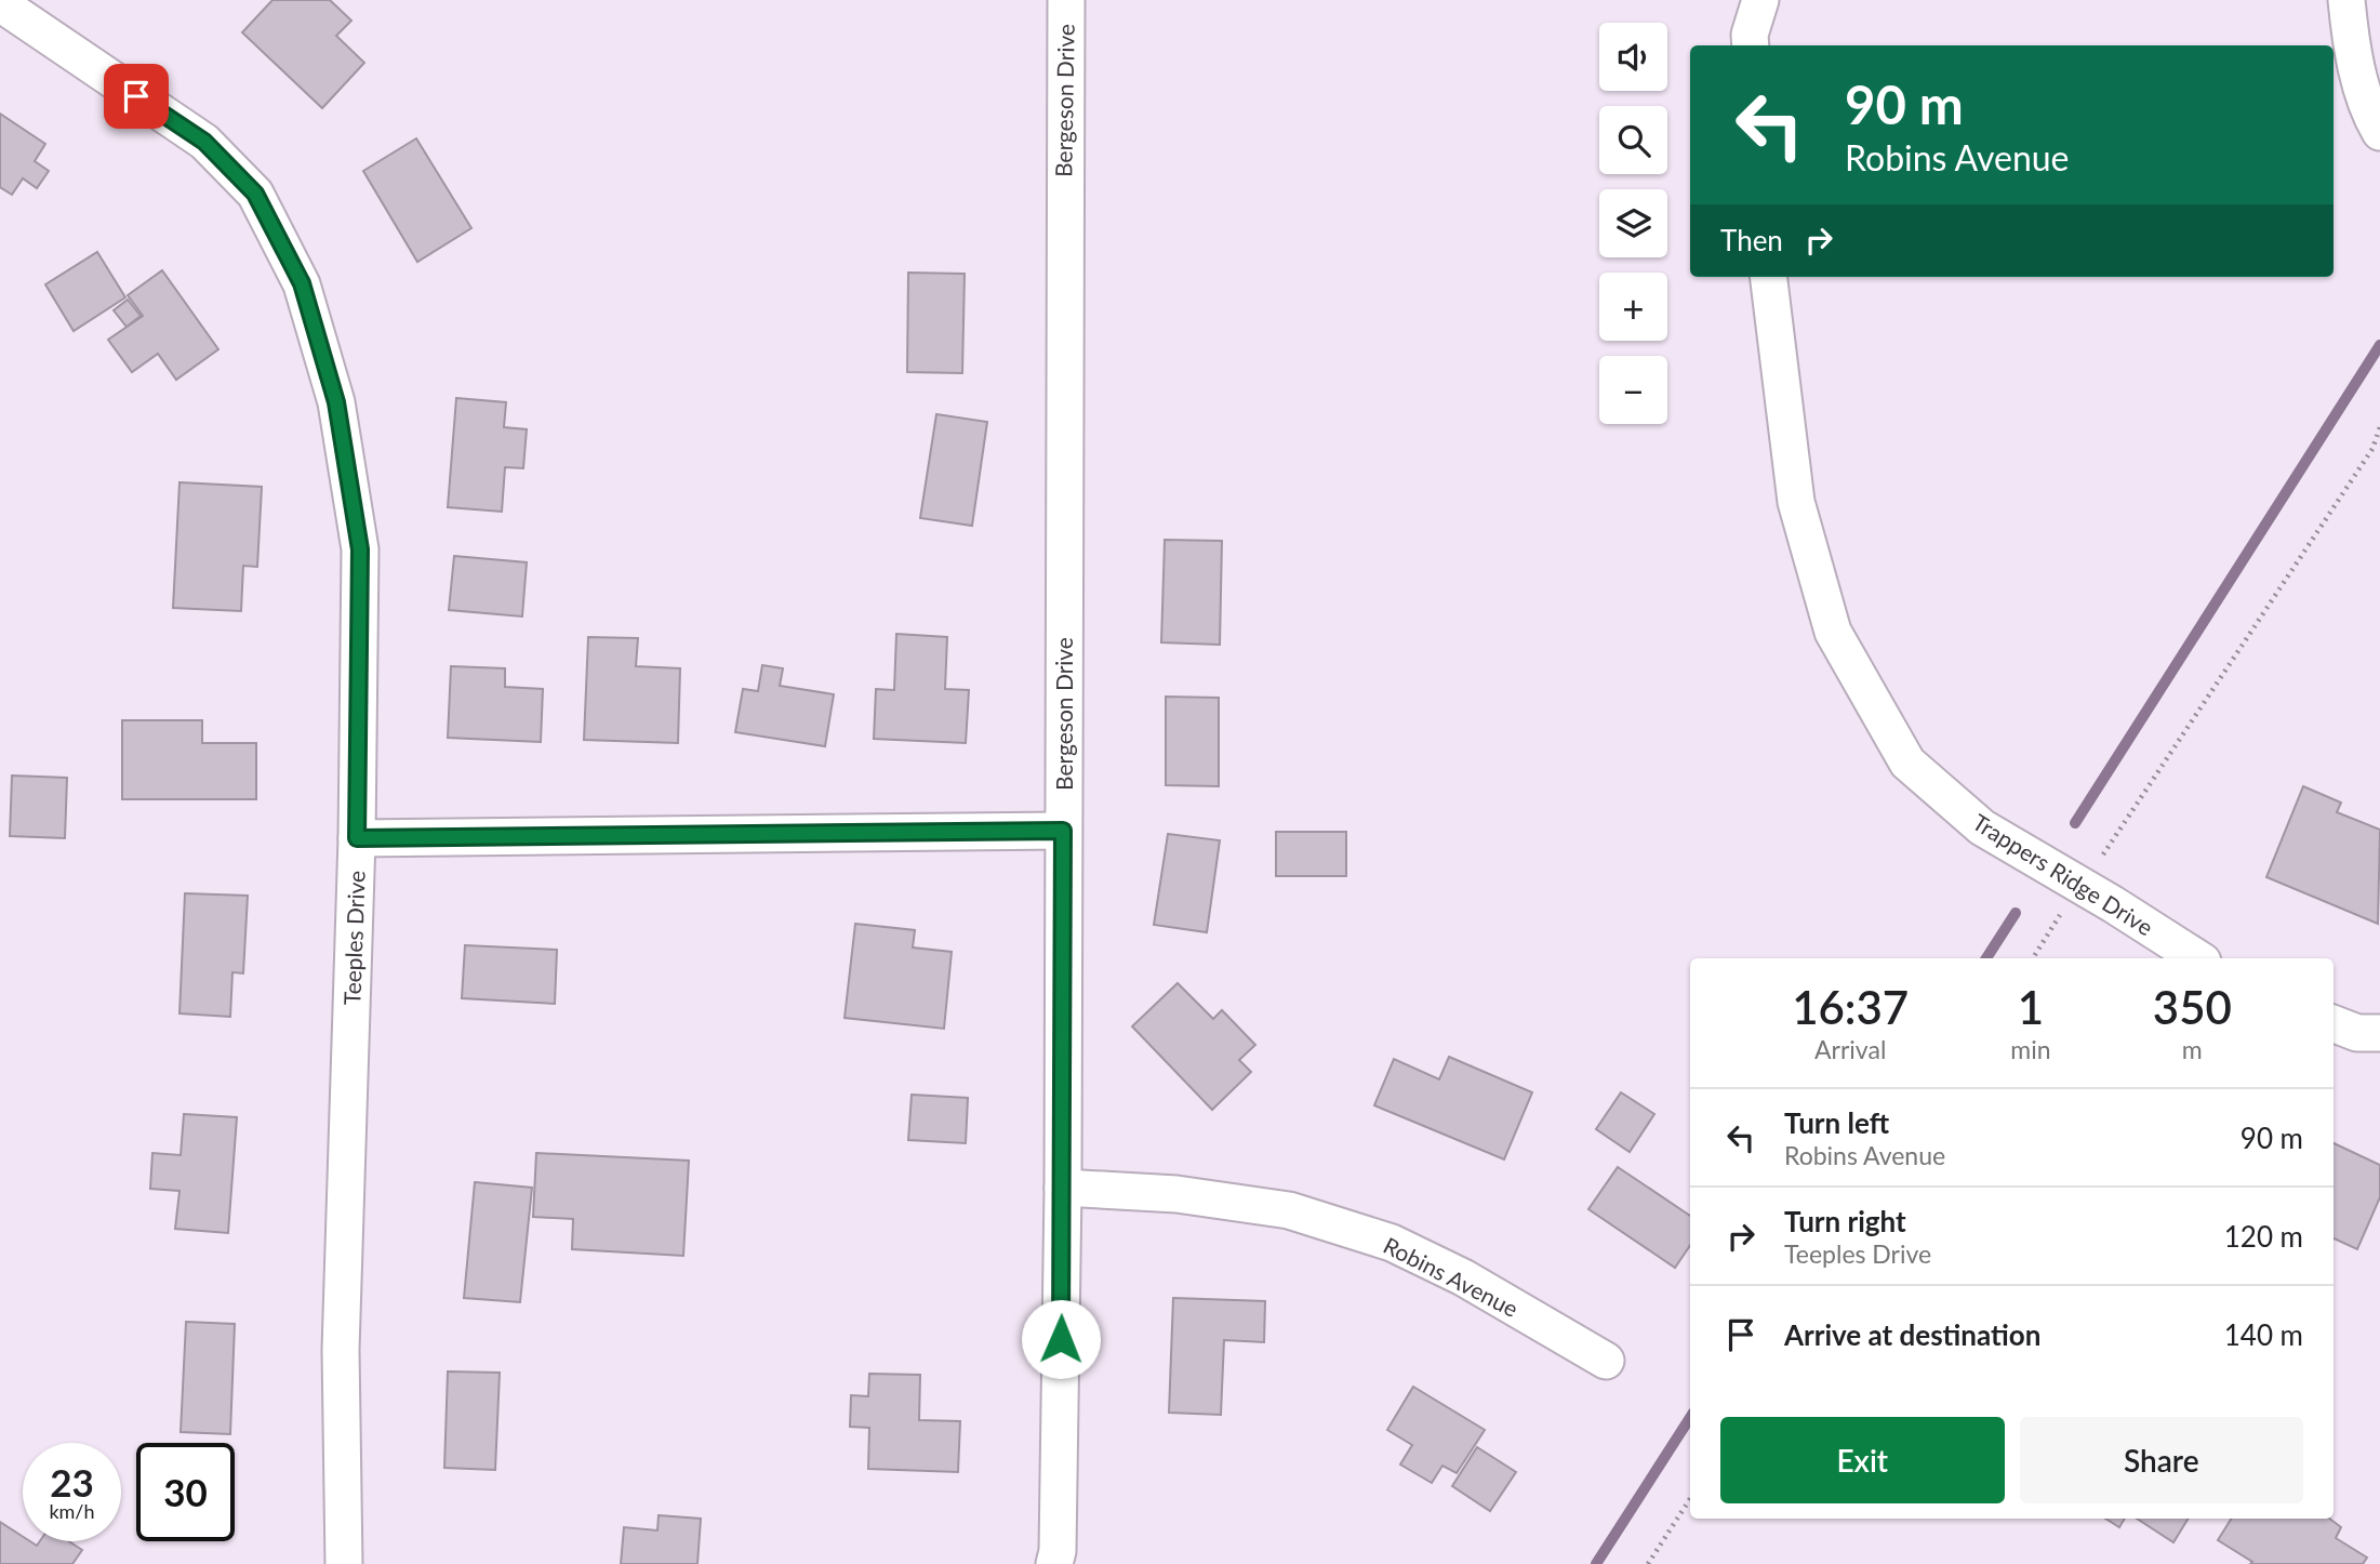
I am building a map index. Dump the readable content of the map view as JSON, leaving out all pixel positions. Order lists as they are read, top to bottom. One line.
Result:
{"streets":{"street":["Bergeson Drive","Trappers Ridge Drive","Teeples Drive","Robins Avenue"]},"crossings":[["Bergeson Drive","Robins Avenue"]],"page":{"map_buttons":["+","−"],"turn":["90 m","Robins Avenue"],"then":"Then","eta":["16:37","Arrival","1","min","350","m"],"list":[{"name":"Turn left","note":"Robins Avenue","value":"90 m"},{"name":"Turn right","note":"Teeples Drive","value":"120 m"},{"name":"Arrive at destination","value":"140 m"}],"buttons":["Exit","Share"],"speed":"23 km/h","limit":"30"}}
